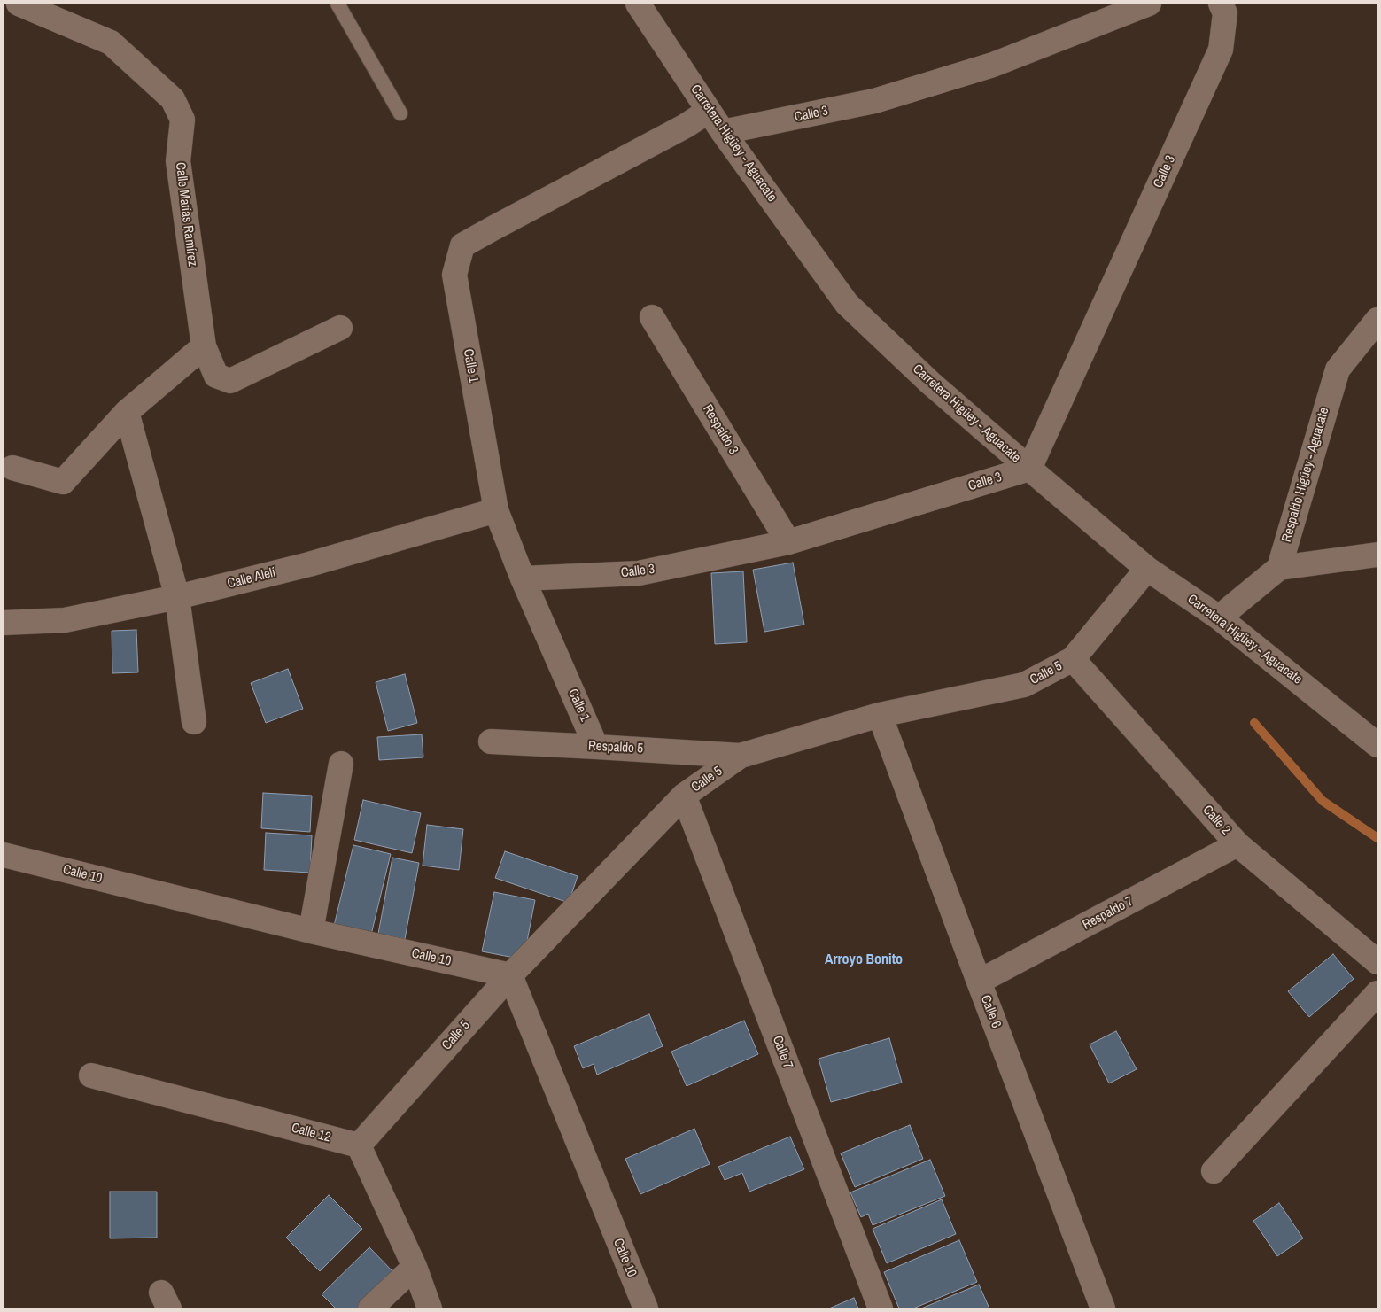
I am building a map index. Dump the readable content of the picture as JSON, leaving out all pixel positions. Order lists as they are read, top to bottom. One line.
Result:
{"streets":{"street":["Calle 3","Carretera Higüey - Aguacate","Calle Matías Ramírez","Calle 1","Respaldo 3","Respaldo Higüey - Aguacate","Calle Alelí","Calle 5","Respaldo 5","Calle 2","Calle 10","Respaldo 7","Calle 6","Calle 7","Calle 12"]},"crossings":[["Calle 3","Carretera Higüey - Aguacate"],["Calle 3","Calle 1"],["Calle 3","Respaldo 3"],["Carretera Higüey - Aguacate","Calle 1"],["Carretera Higüey - Aguacate","Calle 5"],["Calle 1","Calle Alelí"],["Calle 1","Respaldo 5"],["Calle 5","Respaldo 5"],["Calle 5","Calle 2"],["Calle 5","Calle 10"],["Calle 5","Calle 6"],["Calle 5","Calle 7"],["Calle 5","Calle 12"],["Calle 2","Respaldo 7"],["Respaldo 7","Calle 6"]],"districts":["Arroyo Bonito"]}
